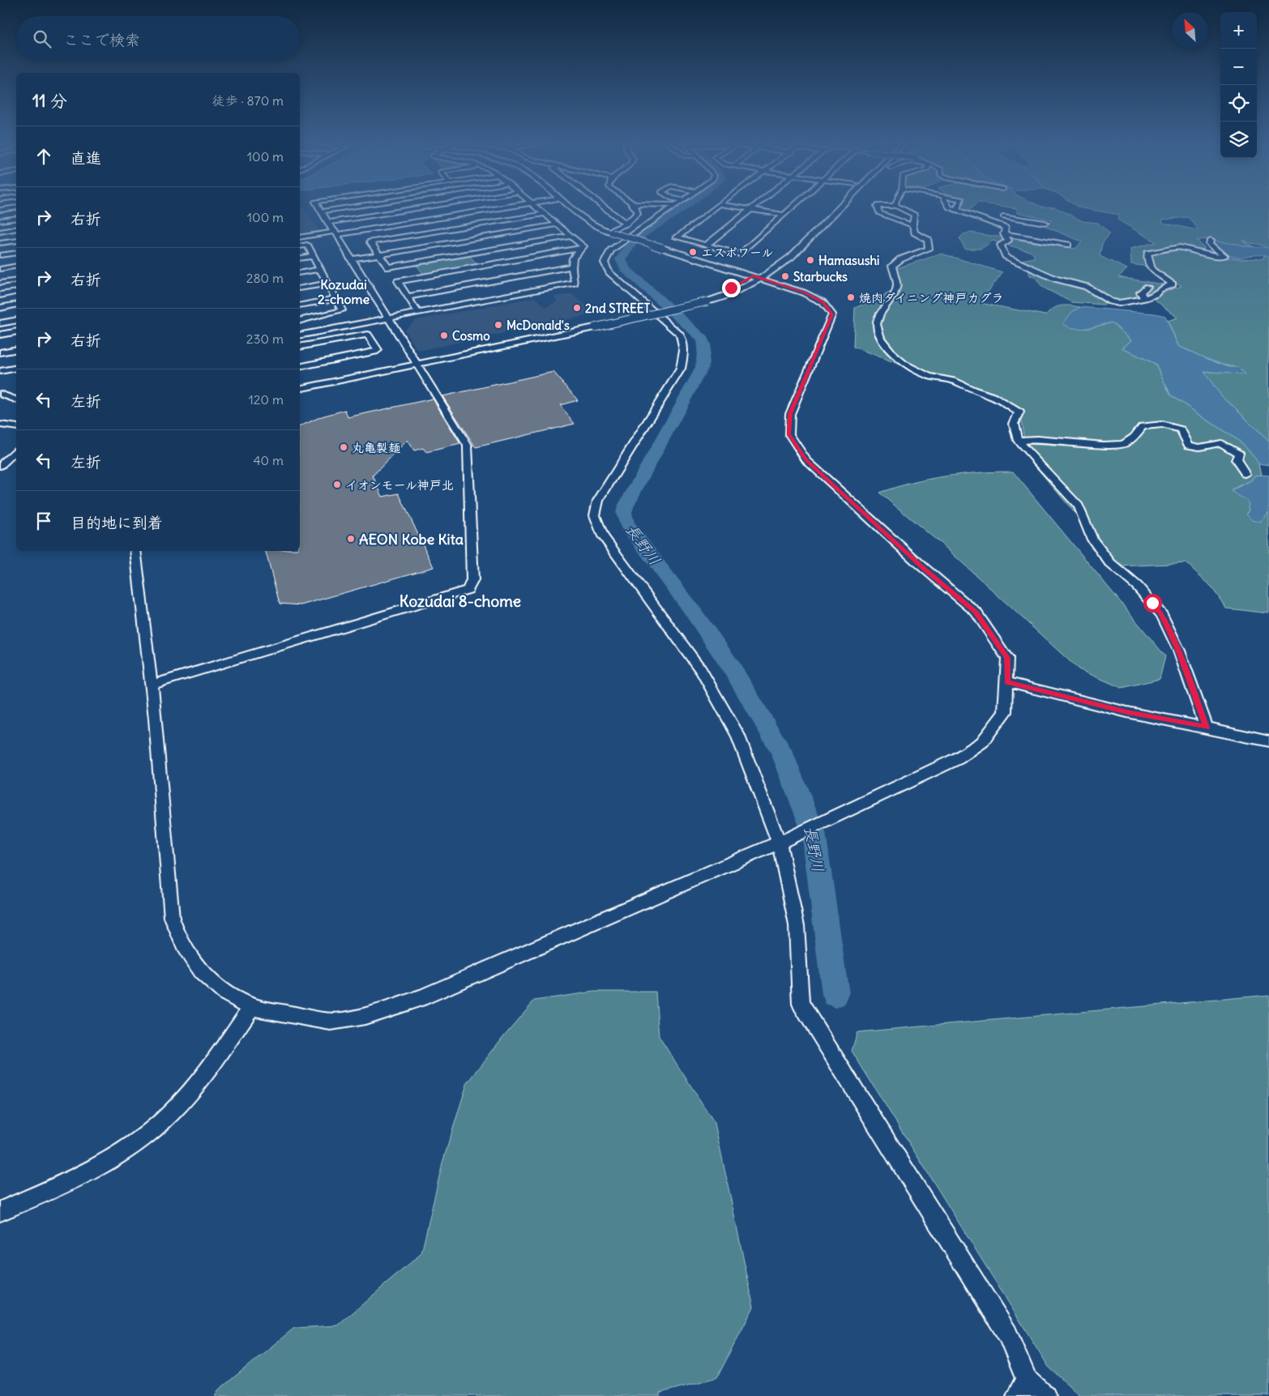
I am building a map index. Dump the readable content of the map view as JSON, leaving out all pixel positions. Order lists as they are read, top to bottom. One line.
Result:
{"districts":["Kozudai 2-chome","Kozudai 8-chome"],"water":["長野川"],"places":["エスポワール","Hamasushi","Starbucks","焼肉ダイニング神戸カグラ","2nd STREET","McDonald's","Cosmo","丸亀製麺","イオンモール神戸北","AEON Kobe Kita"],"north":"top left","page":{"map_buttons":["+","−"],"search":"ここで検索","heading":["11 分","徒歩 · 870 m"],"list":[["直進","100 m"],["右折","100 m"],["右折","280 m"],["右折","230 m"],["左折","120 m"],["左折","40 m"],"目的地に到着"]}}
